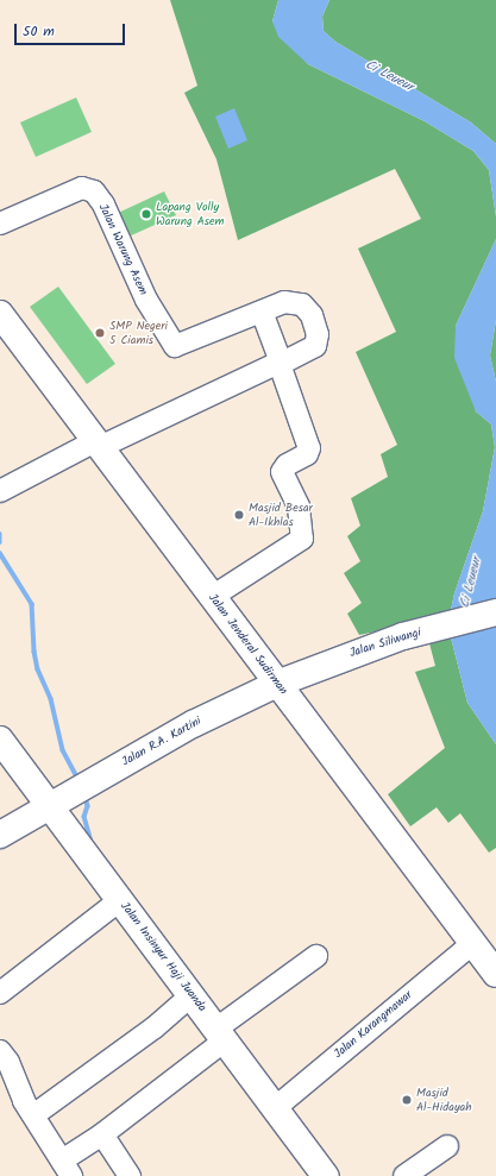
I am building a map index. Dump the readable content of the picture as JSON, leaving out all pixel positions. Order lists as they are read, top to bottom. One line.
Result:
{"streets":{"main road":["Jalan Siliwangi","Jalan Jenderal Sudirman","Jalan R.A. Kartini","Jalan Insinyur Haji Juanda"],"street":["Jalan Warung Asem","Jalan Karangmawar"]},"crossings":[["Jalan Siliwangi","Jalan Jenderal Sudirman"],["Jalan Siliwangi","Jalan R.A. Kartini"],["Jalan Jenderal Sudirman","Jalan R.A. Kartini"],["Jalan Jenderal Sudirman","Jalan Karangmawar"],["Jalan R.A. Kartini","Jalan Insinyur Haji Juanda"],["Jalan Insinyur Haji Juanda","Jalan Karangmawar"]],"water":["Ci Leueur"],"places":["Lapang Volly Warung Asem","SMP Negeri 5 Ciamis","Masjid Besar Al-Ikhlas","Masjid Al-Hidayah"],"scale_bar":"50 m"}
